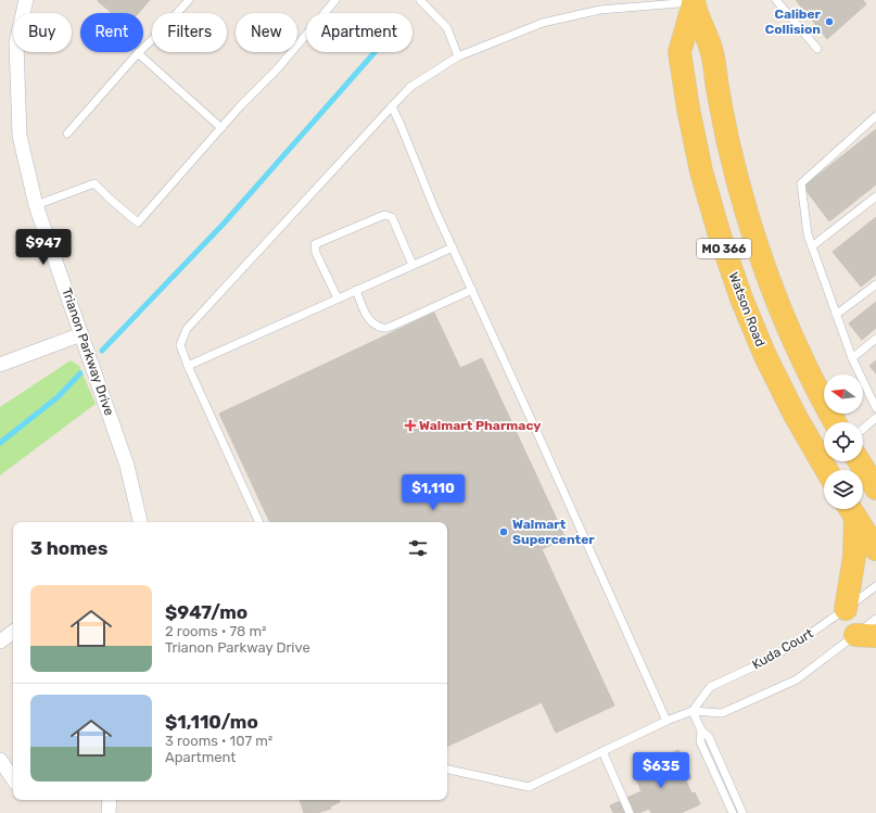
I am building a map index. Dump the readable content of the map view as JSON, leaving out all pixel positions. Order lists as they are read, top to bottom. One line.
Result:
{"streets":{"main road":["MO 366","Watson Road"],"street":["Trianon Parkway Drive"],"lane":["Kuda Court"]},"crossings":[["MO 366","Watson Road"]],"places":{"other":["Caliber Collision","Walmart Supercenter"],"health":["Walmart Pharmacy"]},"north":"left","page":{"chip":["Buy","Rent","Filters","New","Apartment"],"price":["$947","$1,110","$635"],"heading":"3 homes","list":[{"name":"$947/mo","note":"2 rooms · 78 m² · Trianon Parkway Drive"},{"name":"$1,110/mo","note":"3 rooms · 107 m² · Apartment"}]}}
